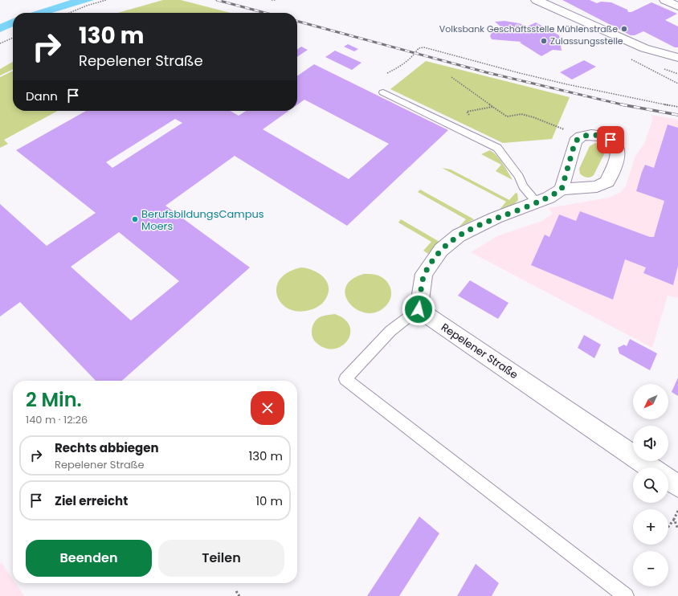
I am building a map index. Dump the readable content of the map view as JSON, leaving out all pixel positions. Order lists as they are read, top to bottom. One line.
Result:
{"streets":{"street":["Repelener Straße"]},"places":["Volksbank Geschäftsstelle Mühlenstraße","Zulassungsstelle","BerufsbildungsCampus Moers"],"north":"bottom left","page":{"turn":["130 m","Repelener Straße"],"then":"Dann","heading":["2 Min.","140 m · 12:26"],"map_buttons":["+","−"],"list":[{"name":"Rechts abbiegen","note":"Repelener Straße","value":"130 m"},{"name":"Ziel erreicht","value":"10 m"}],"buttons":["Beenden","Teilen"]}}
